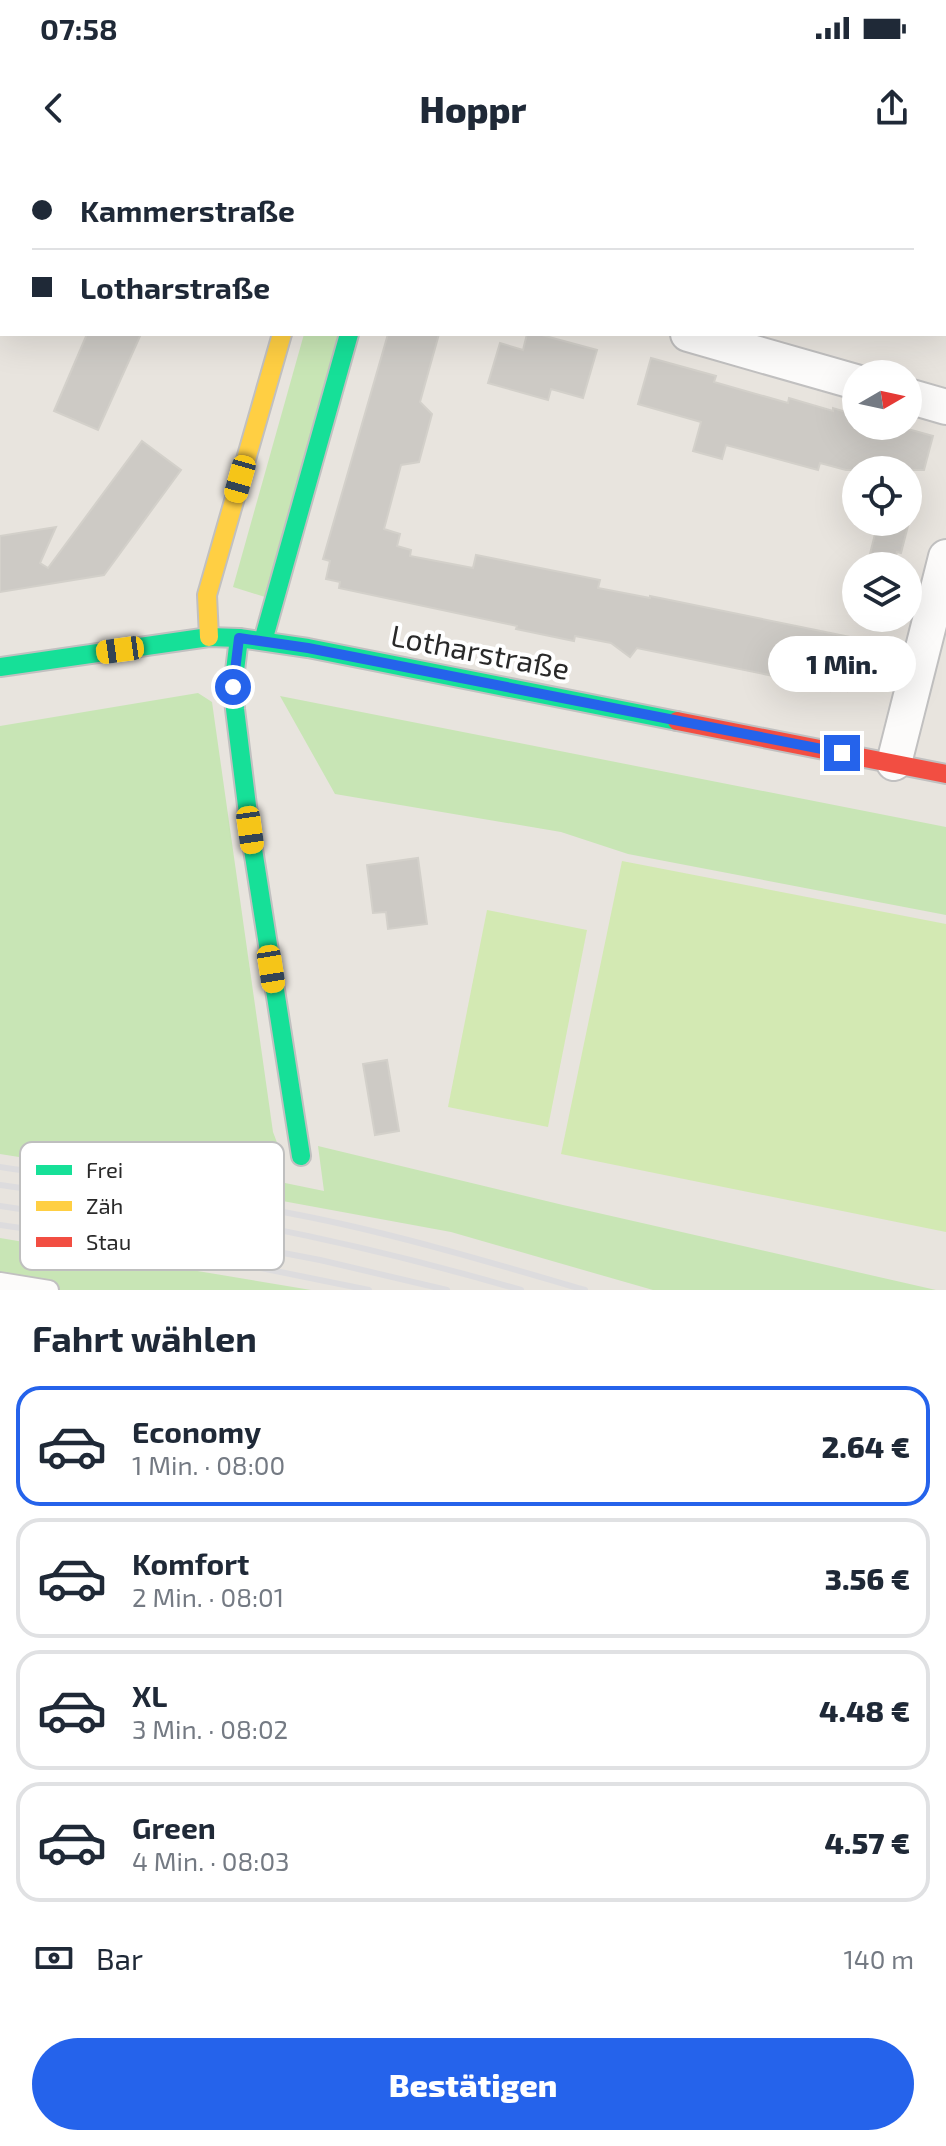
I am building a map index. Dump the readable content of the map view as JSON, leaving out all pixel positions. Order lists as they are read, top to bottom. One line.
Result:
{"streets":{"street":["Lotharstraße"]},"legend":["Frei","Zäh","Stau"],"north":"right","page":{"status":"07:58","header":"Hoppr","banner":["Kammerstraße","Lotharstraße"],"bubble":"1 Min.","heading":"Fahrt wählen","list":[{"name":"Economy","note":"1 Min. · 08:00","value":"2.64 €"},{"name":"Komfort","note":"2 Min. · 08:01","value":"3.56 €"},{"name":"XL","note":"3 Min. · 08:02","value":"4.48 €"},{"name":"Green","note":"4 Min. · 08:03","value":"4.57 €"}],"pay":["Bar","140 m"],"buttons":"Bestätigen"}}
